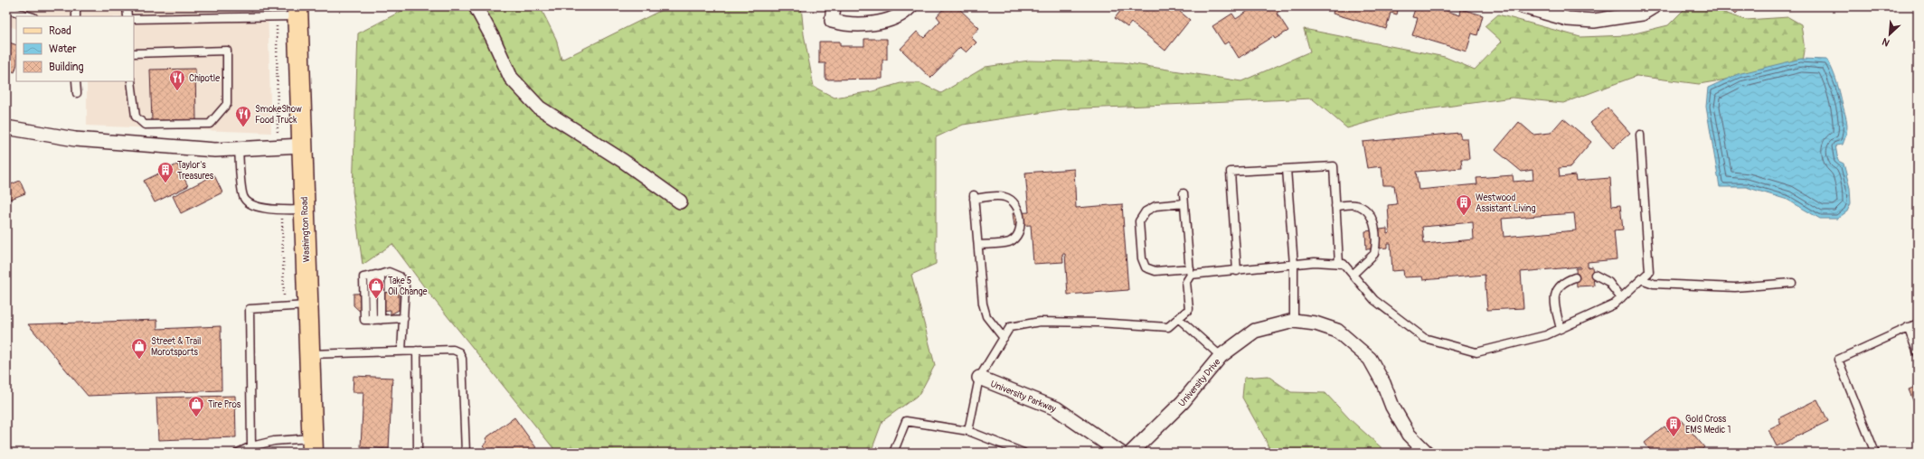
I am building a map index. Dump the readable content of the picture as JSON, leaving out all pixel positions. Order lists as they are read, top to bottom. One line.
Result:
{"streets":{"main road":["Washington Road"],"street":["University Drive","University Parkway"]},"places":{"restaurant":["Chipotle","SmokeShow Food Truck"],"building":["Taylor's Treasures","Westwood Assistant Living","Gold Cross EMS Medic 1"],"shop":["Take 5 Oil Change","Street & Trail Morotsports","Tire Pros"]},"legend":["Road","Water","Building"],"north":"bottom left"}
